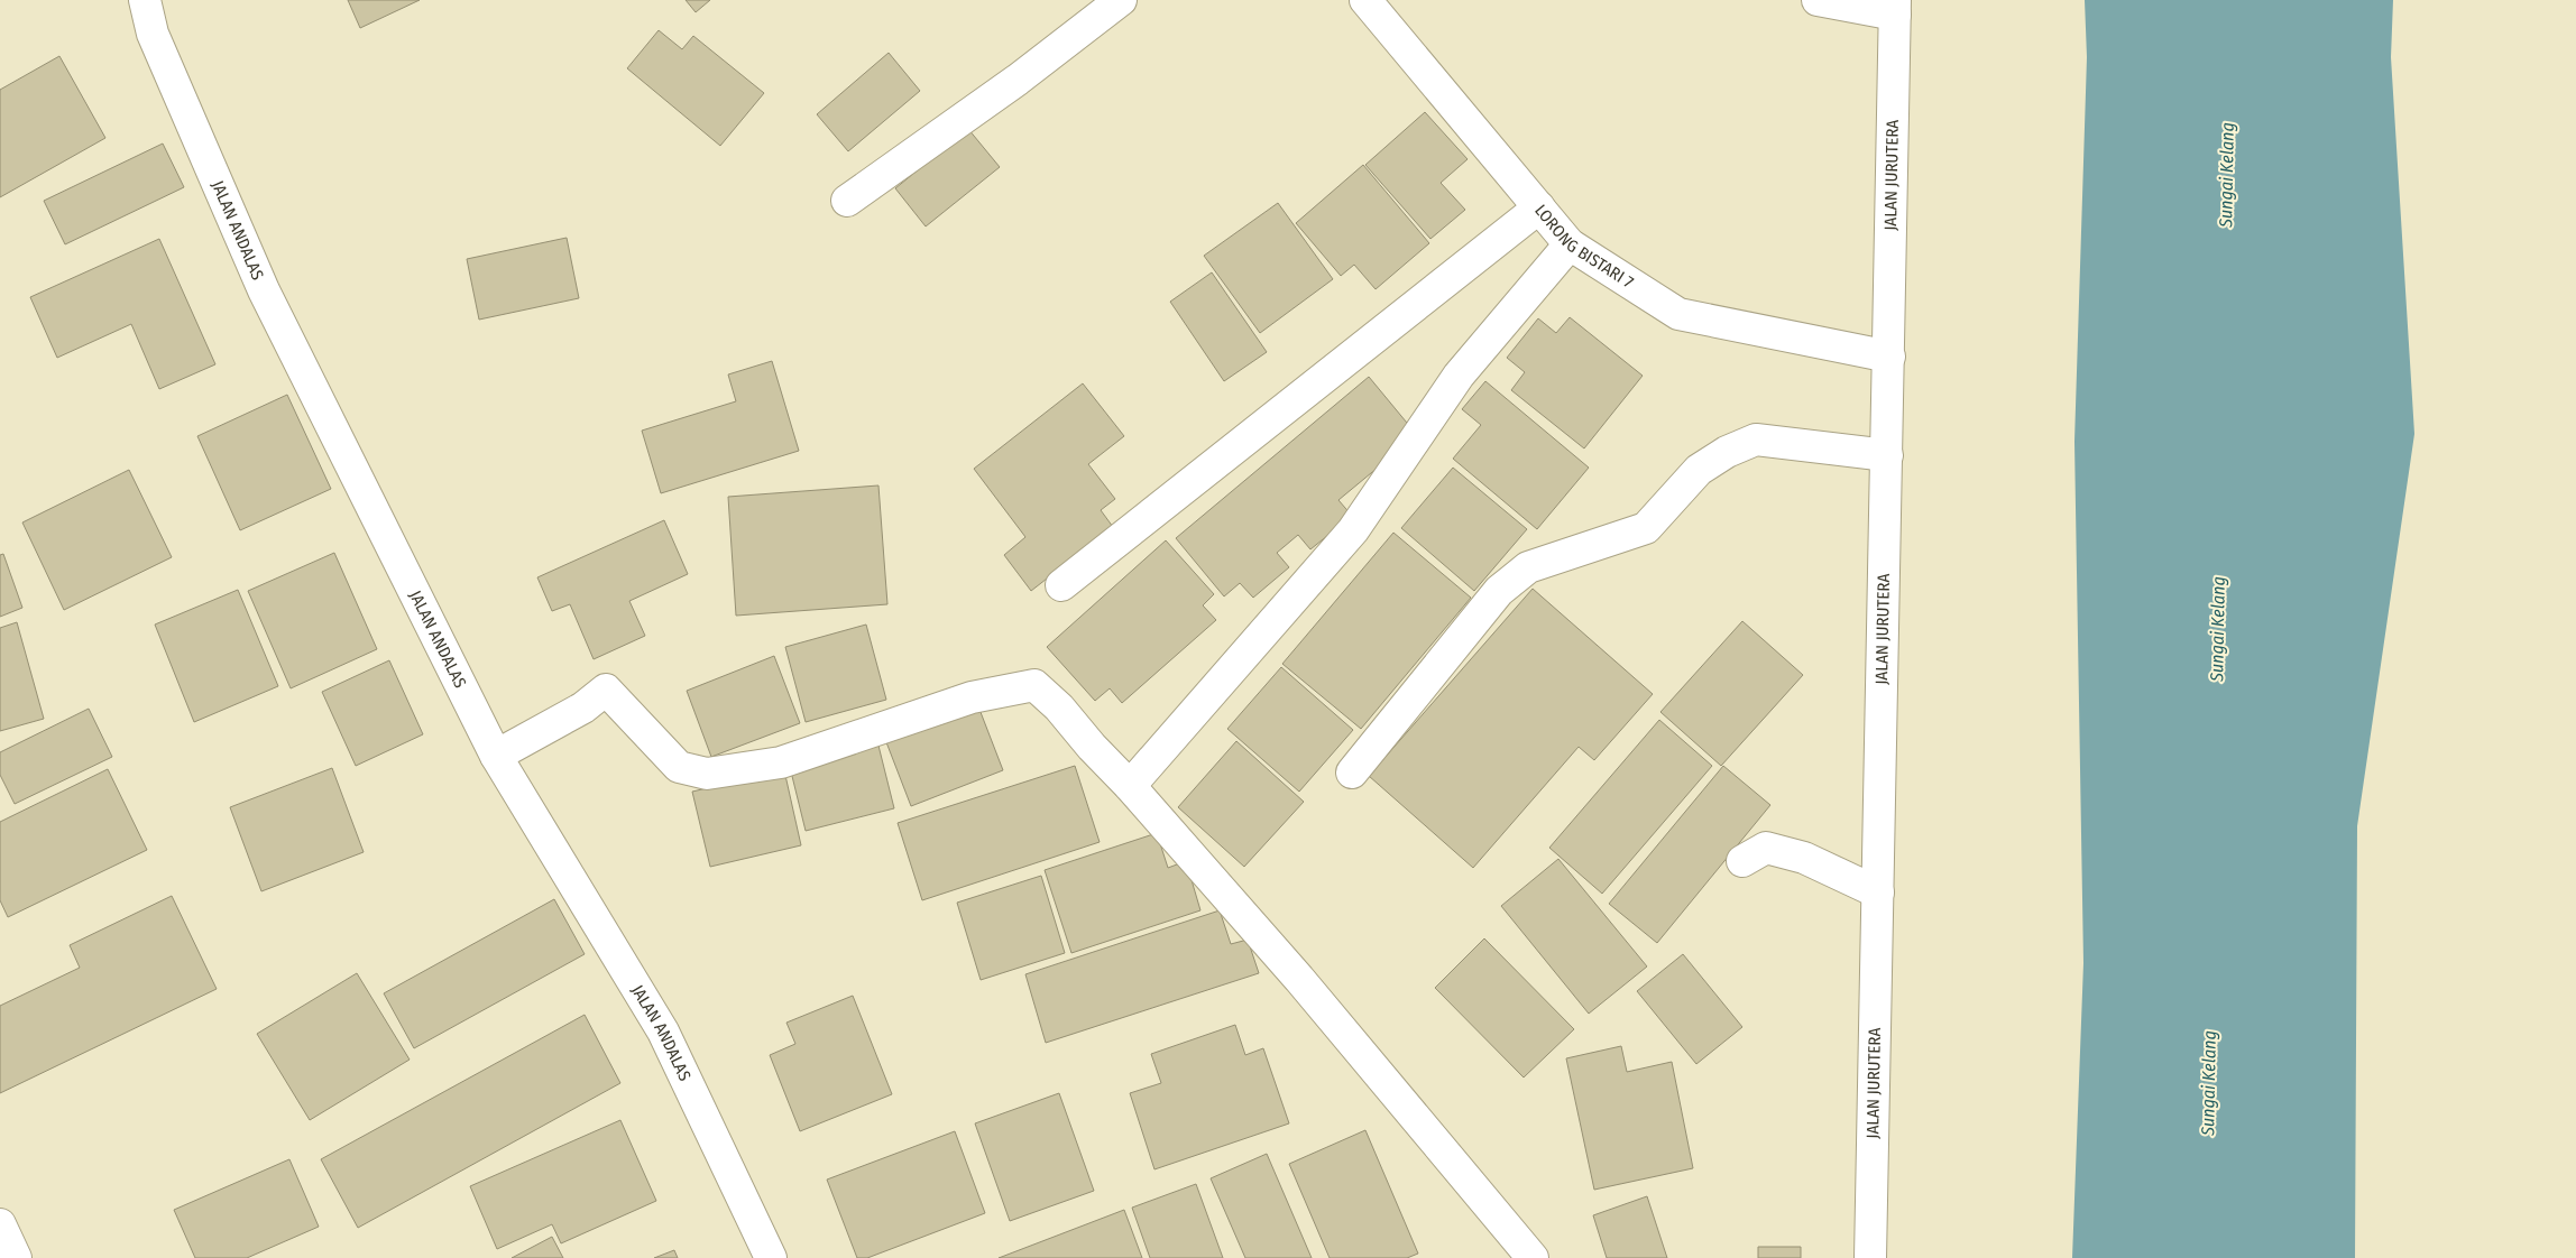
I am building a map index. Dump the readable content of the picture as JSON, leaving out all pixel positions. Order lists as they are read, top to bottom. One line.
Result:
{"streets":{"street":["JALAN JURUTERA","JALAN ANDALAS","LORONG BISTARI 7"]},"crossings":[["JALAN JURUTERA","LORONG BISTARI 7"]],"water":["Sungai Kelang"]}
